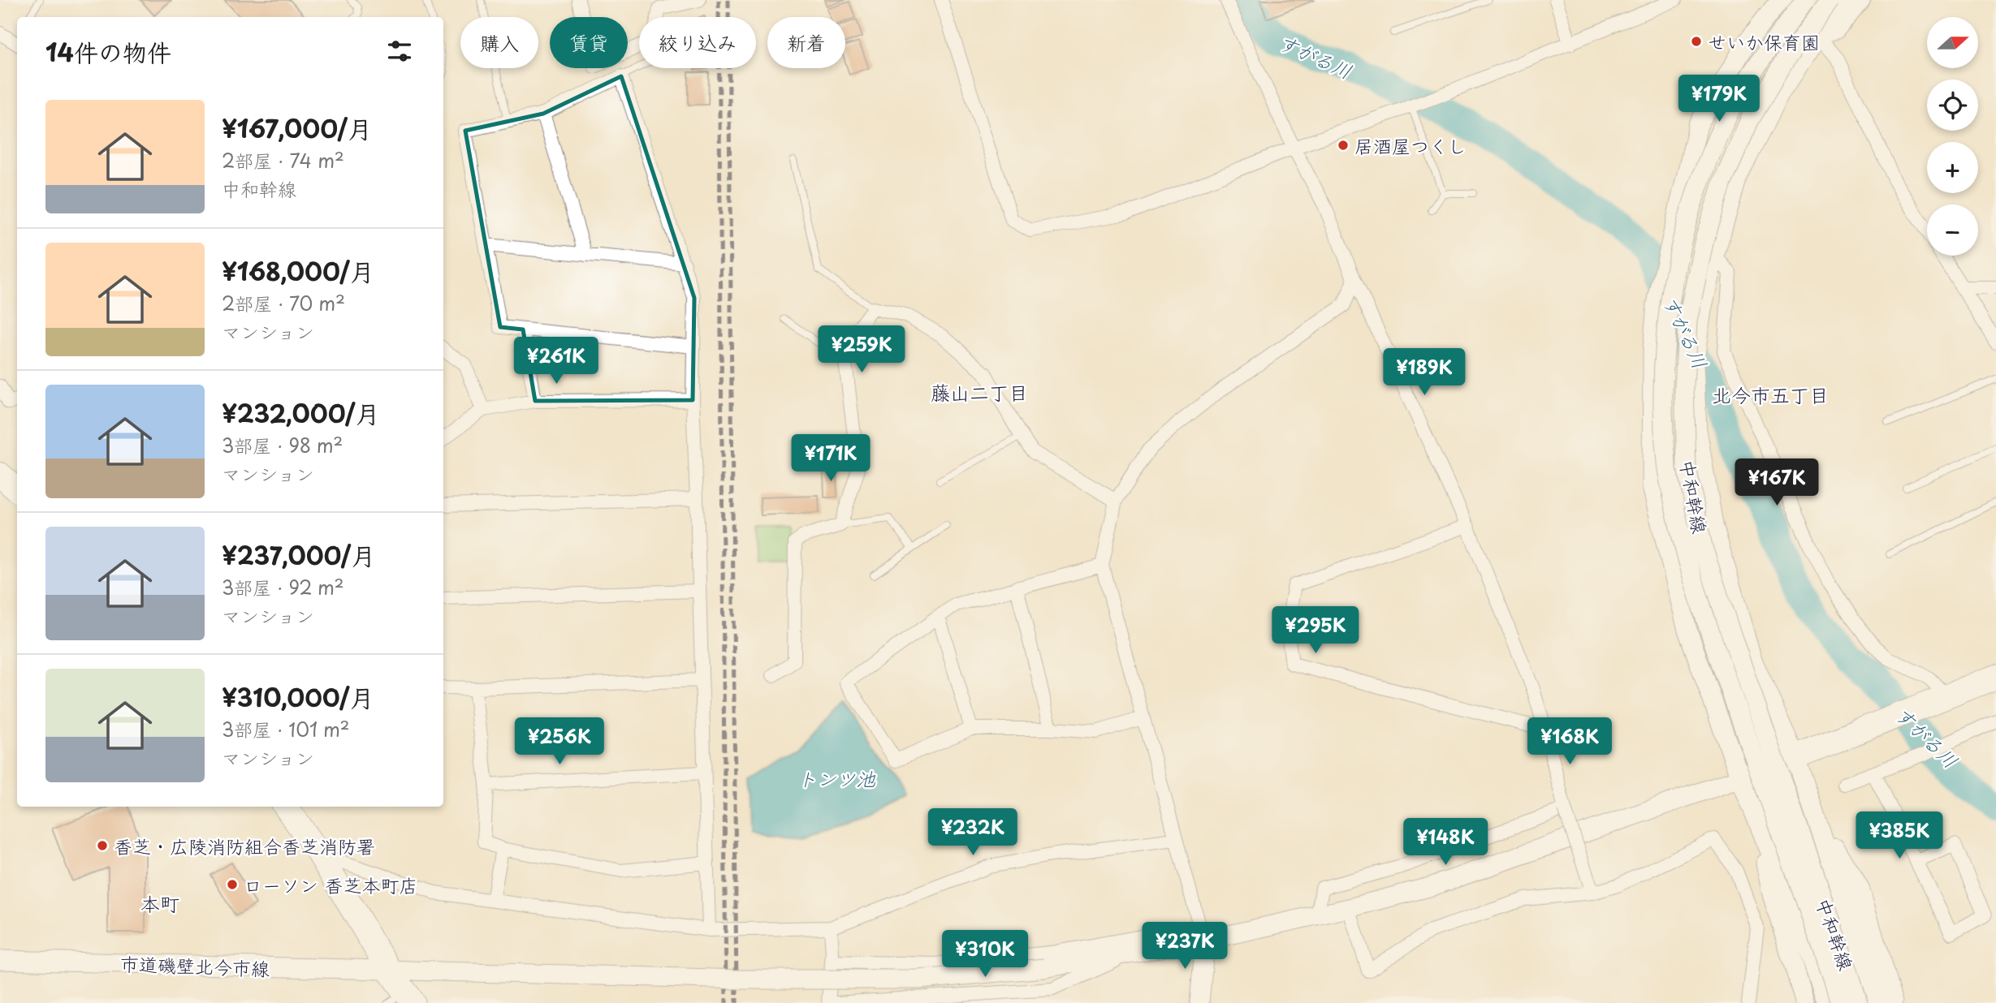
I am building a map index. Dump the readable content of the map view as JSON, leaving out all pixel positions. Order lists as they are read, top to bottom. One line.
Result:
{"streets":{"main road":["中和幹線","市道磯壁北今市線"]},"districts":["藤山二丁目","北今市五丁目","本町"],"water":["すがる川","トンツ池"],"places":["せいか保育園","居酒屋つくし","香芝・広陵消防組合香芝消防署","ローソン 香芝本町店"],"north":"right","page":{"map_buttons":["+","−"],"chip":["購入","賃貸","絞り込み","新着"],"heading":"14件の物件","price":["¥179K","¥259K","¥261K","¥189K","¥171K","¥167K","¥295K","¥256K","¥168K","¥232K","¥385K","¥148K","¥237K","¥310K"],"list":[{"name":"¥167,000/月","note":"2部屋 · 74 m² · 中和幹線"},{"name":"¥168,000/月","note":"2部屋 · 70 m² · マンション"},{"name":"¥232,000/月","note":"3部屋 · 98 m² · マンション"},{"name":"¥237,000/月","note":"3部屋 · 92 m² · マンション"},{"name":"¥310,000/月","note":"3部屋 · 101 m² · マンション"}]}}
